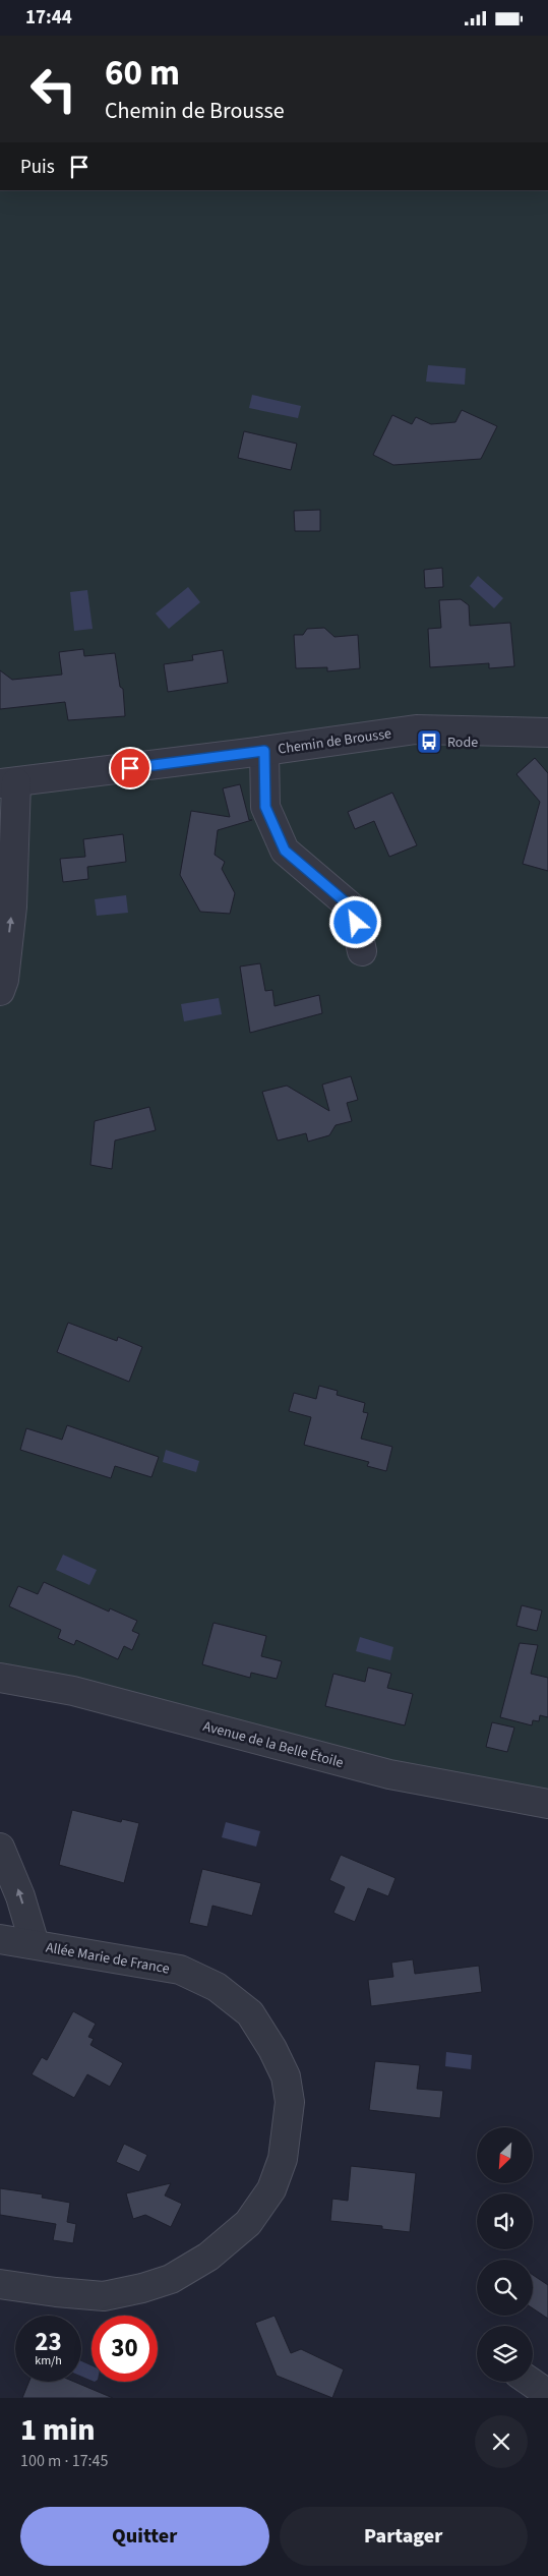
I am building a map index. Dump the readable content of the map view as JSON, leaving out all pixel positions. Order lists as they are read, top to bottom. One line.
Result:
{"streets":{"street":["Chemin de Brousse","Avenue de la Belle Étoile","Allée Marie de France"]},"places":{"bus stop":["Rode"]},"north":"bottom left","page":{"status":"17:44","turn":["60 m","Chemin de Brousse"],"then":"Puis","speed":"23 km/h","limit":"30","heading":["1 min","100 m · 17:45"],"buttons":["Quitter","Partager"]}}
